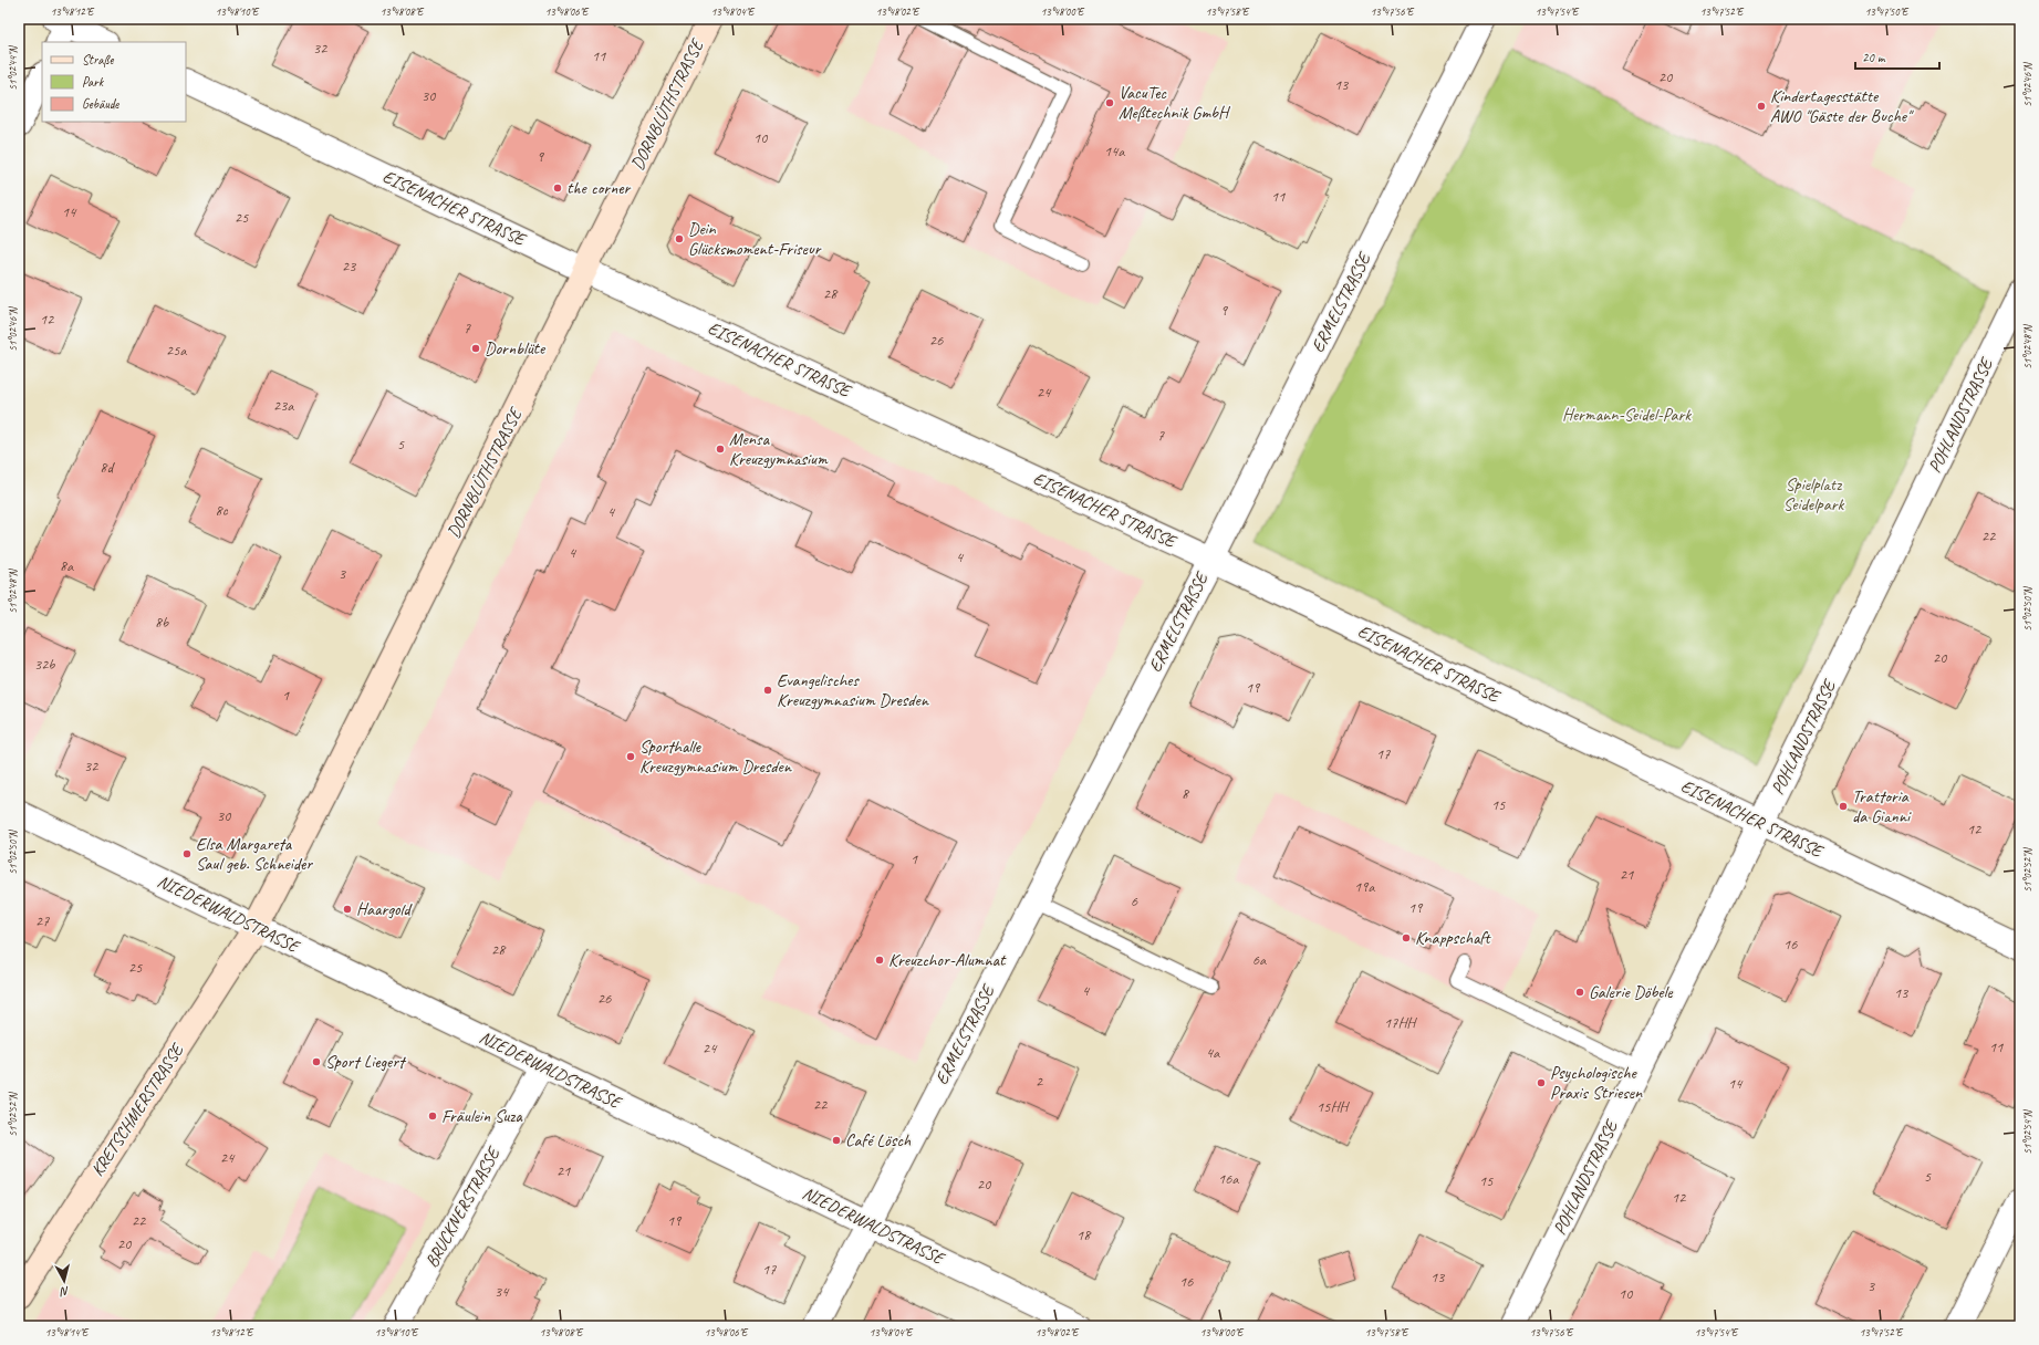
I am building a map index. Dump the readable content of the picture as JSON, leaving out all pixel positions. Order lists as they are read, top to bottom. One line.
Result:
{"streets":{"street":["DORNBLÜTHSTRASSE","EISENACHER STRASSE","ERMELSTRASSE","POHLANDSTRASSE","NIEDERWALDSTRASSE","KRETSCHMERSTRASSE","BRUCKNERSTRASSE"]},"crossings":[["DORNBLÜTHSTRASSE","EISENACHER STRASSE"],["DORNBLÜTHSTRASSE","NIEDERWALDSTRASSE"],["DORNBLÜTHSTRASSE","KRETSCHMERSTRASSE"],["EISENACHER STRASSE","ERMELSTRASSE"],["EISENACHER STRASSE","POHLANDSTRASSE"],["ERMELSTRASSE","NIEDERWALDSTRASSE"],["NIEDERWALDSTRASSE","KRETSCHMERSTRASSE"],["NIEDERWALDSTRASSE","BRUCKNERSTRASSE"]],"parks":["Hermann-Seidel-Park","Spielplatz Seidelpark"],"places":["VacuTec Meßtechnik GmbH","Kindertagesstätte AWO \"Gäste der Buche\"","the corner","Dein Glücksmoment-Friseur","Dornblüte","Mensa Kreuzgymnasium","Evangelisches Kreuzgymnasium Dresden","Sporthalle Kreuzgymnasium Dresden","Trattoria da Gianni","Elsa Margareta Saul geb. Schneider","Haargold","Knappschaft","Kreuzchor-Alumnat","Galerie Döbele","Sport Liegert","Psychologische Praxis Striesen","Fräulein Suza","Café Lösch"],"house_numbers":["32","11","20","13","30","10","14a","9","11","14","25","23","28","9","12","7","26","25a","24","23a","7","5","8d","8c","4","22","4","4","8a","3","8b","20","32b","19","1","17","32","8","15","30","12","1","21","19a","6","19","27","16","28","6a","25","4","13","26","17HH","11","24","4a","2","14","22","15HH","24","21","5","16a","15","20","12","22","19","18","20","17","13","16","3","34","10"],"legend":["Straße","Park","Gebäude"],"scale_bar":"20 m","north":"bottom","coordinates":["13°48'12\"E","13°48'10\"E","13°48'08\"E","13°48'06\"E","13°48'04\"E","13°48'02\"E","13°48'00\"E","13°47'58\"E","13°47'56\"E","13°47'54\"E","13°47'52\"E","13°47'50\"E","51°02'44\"N","51°02'46\"N","51°02'48\"N","51°02'50\"N","51°02'52\"N","51°02'54\"N","13°48'14\"E"]}
